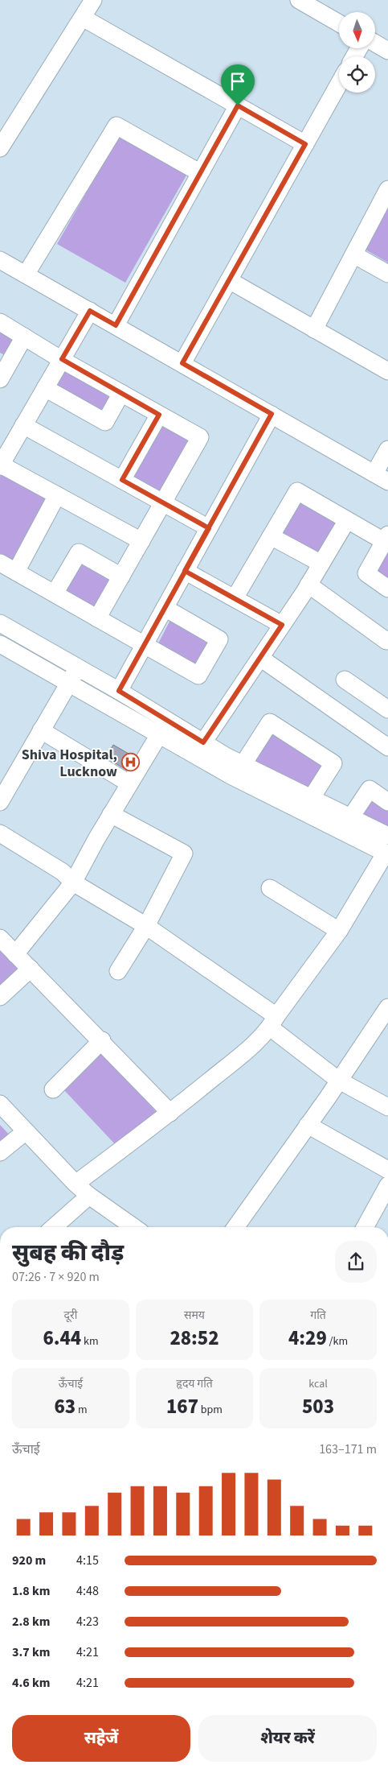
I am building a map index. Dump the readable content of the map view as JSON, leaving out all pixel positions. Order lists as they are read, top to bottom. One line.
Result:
{"places":{"hospital":["Shiva Hospital, Lucknow"]},"north":"bottom","page":{"heading":["सुबह की दौड़","07:26 · 7 × 920 m"],"stats":[["दूरी","6.44 km"],["समय","28:52"],["गति","4:29 /km"],["ऊँचाई","63 m"],["हृदय गति","167 bpm"],["kcal","503"]],"chart":["ऊँचाई","163–171 m"],"list":[{"name":"920 m","note":"4:15"},{"name":"1.8 km","note":"4:48"},{"name":"2.8 km","note":"4:23"},{"name":"3.7 km","note":"4:21"},{"name":"4.6 km","note":"4:21"}],"buttons":["सहेजें","शेयर करें"]}}
